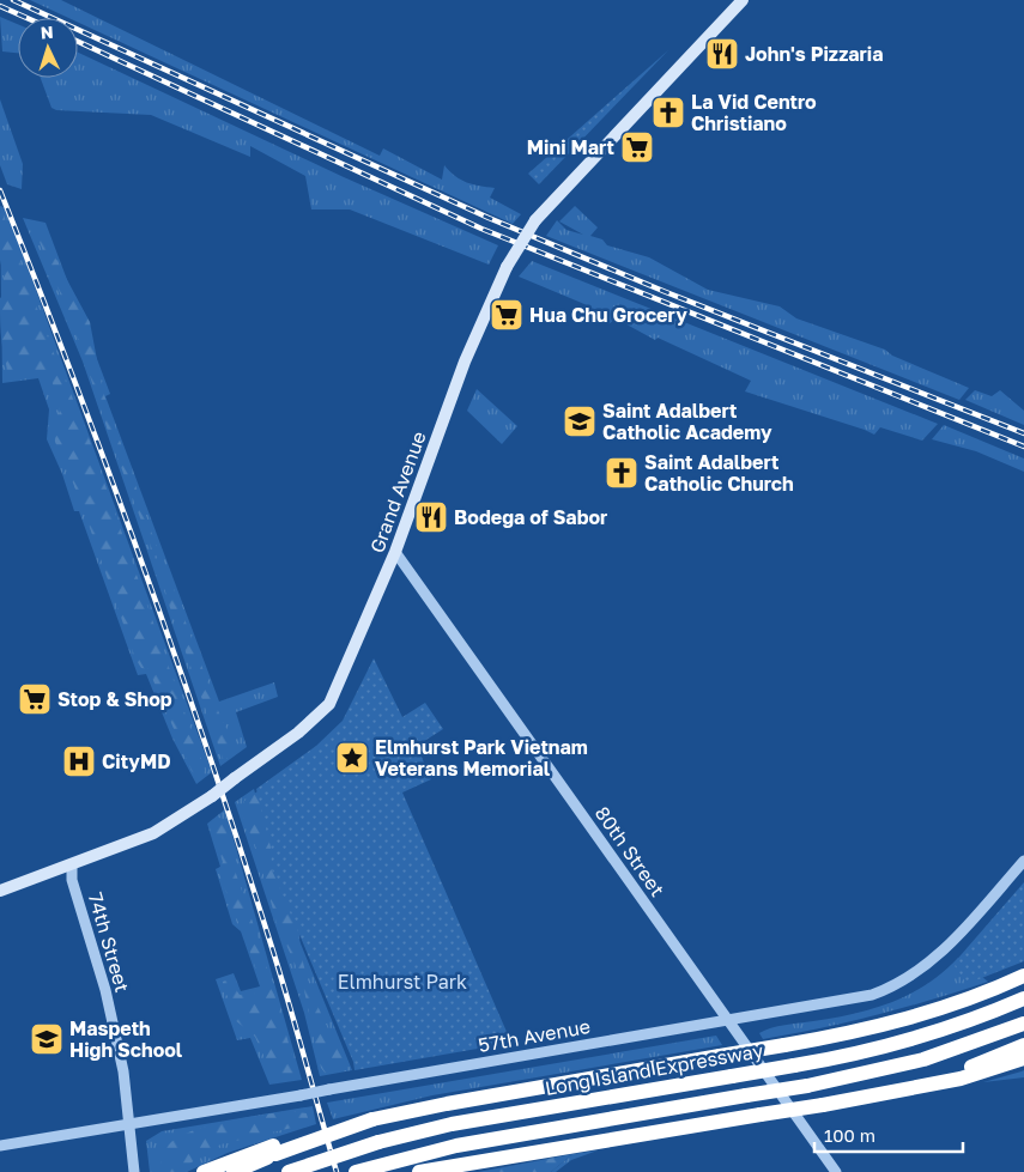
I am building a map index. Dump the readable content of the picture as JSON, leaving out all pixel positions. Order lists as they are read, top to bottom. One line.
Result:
{"streets":{"highway":["Long Island Expressway"],"main road":["Grand Avenue"],"street":["80th Street","74th Street","57th Avenue"]},"crossings":[["Grand Avenue","80th Street"],["Grand Avenue","74th Street"],["80th Street","57th Avenue"],["74th Street","57th Avenue"]],"parks":["Elmhurst Park"],"places":{"restaurant":["John's Pizzaria","Bodega of Sabor"],"church":["La Vid Centro Christiano","Saint Adalbert Catholic Church"],"supermarket":["Mini Mart","Hua Chu Grocery","Stop & Shop"],"school or university":["Saint Adalbert Catholic Academy","Maspeth High School"],"place":["Elmhurst Park Vietnam Veterans Memorial"],"hospital":["CityMD"]},"scale_bar":"100 m","north":"top"}
